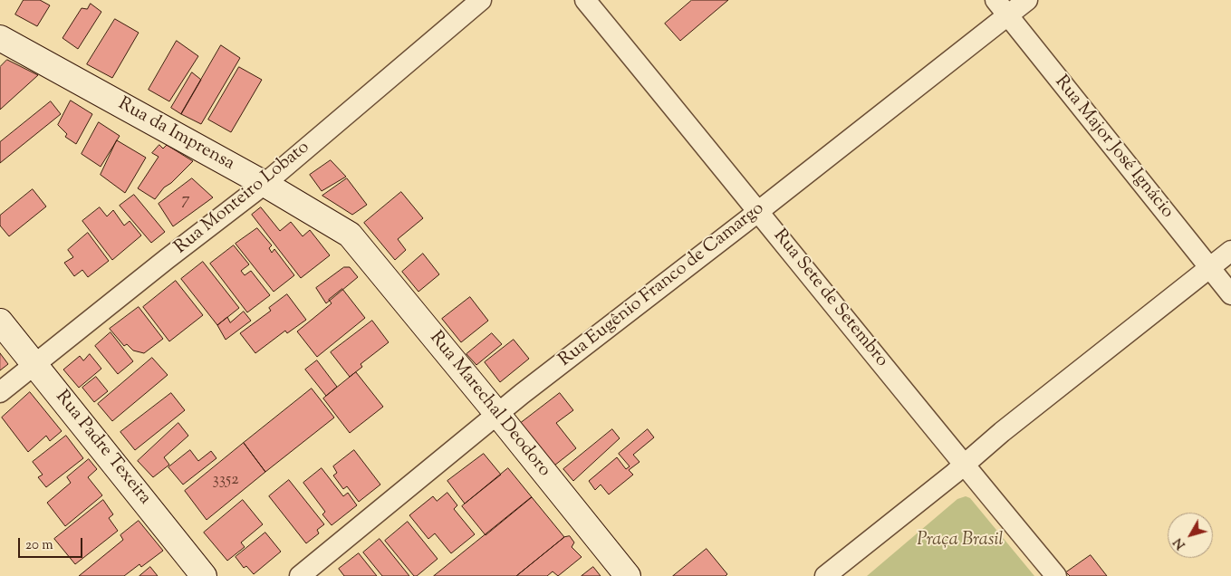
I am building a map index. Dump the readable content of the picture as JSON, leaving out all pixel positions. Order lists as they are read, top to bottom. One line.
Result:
{"streets":{"main road":["Rua da Imprensa","Rua Marechal Deodoro","Rua Padre Texeira"],"street":["Rua Major José Ignácio","Rua Monteiro Lobato","Rua Eugênio Franco de Camargo","Rua Sete de Setembro"]},"crossings":[["Rua da Imprensa","Rua Monteiro Lobato"],["Rua da Imprensa","Rua Marechal Deodoro"],["Rua Major José Ignácio","Rua Eugênio Franco de Camargo"],["Rua Monteiro Lobato","Rua Padre Texeira"],["Rua Eugênio Franco de Camargo","Rua Sete de Setembro"],["Rua Eugênio Franco de Camargo","Rua Marechal Deodoro"]],"parks":["Praça Brasil"],"house_numbers":["7","3352"],"scale_bar":"20 m","north":"bottom left"}
